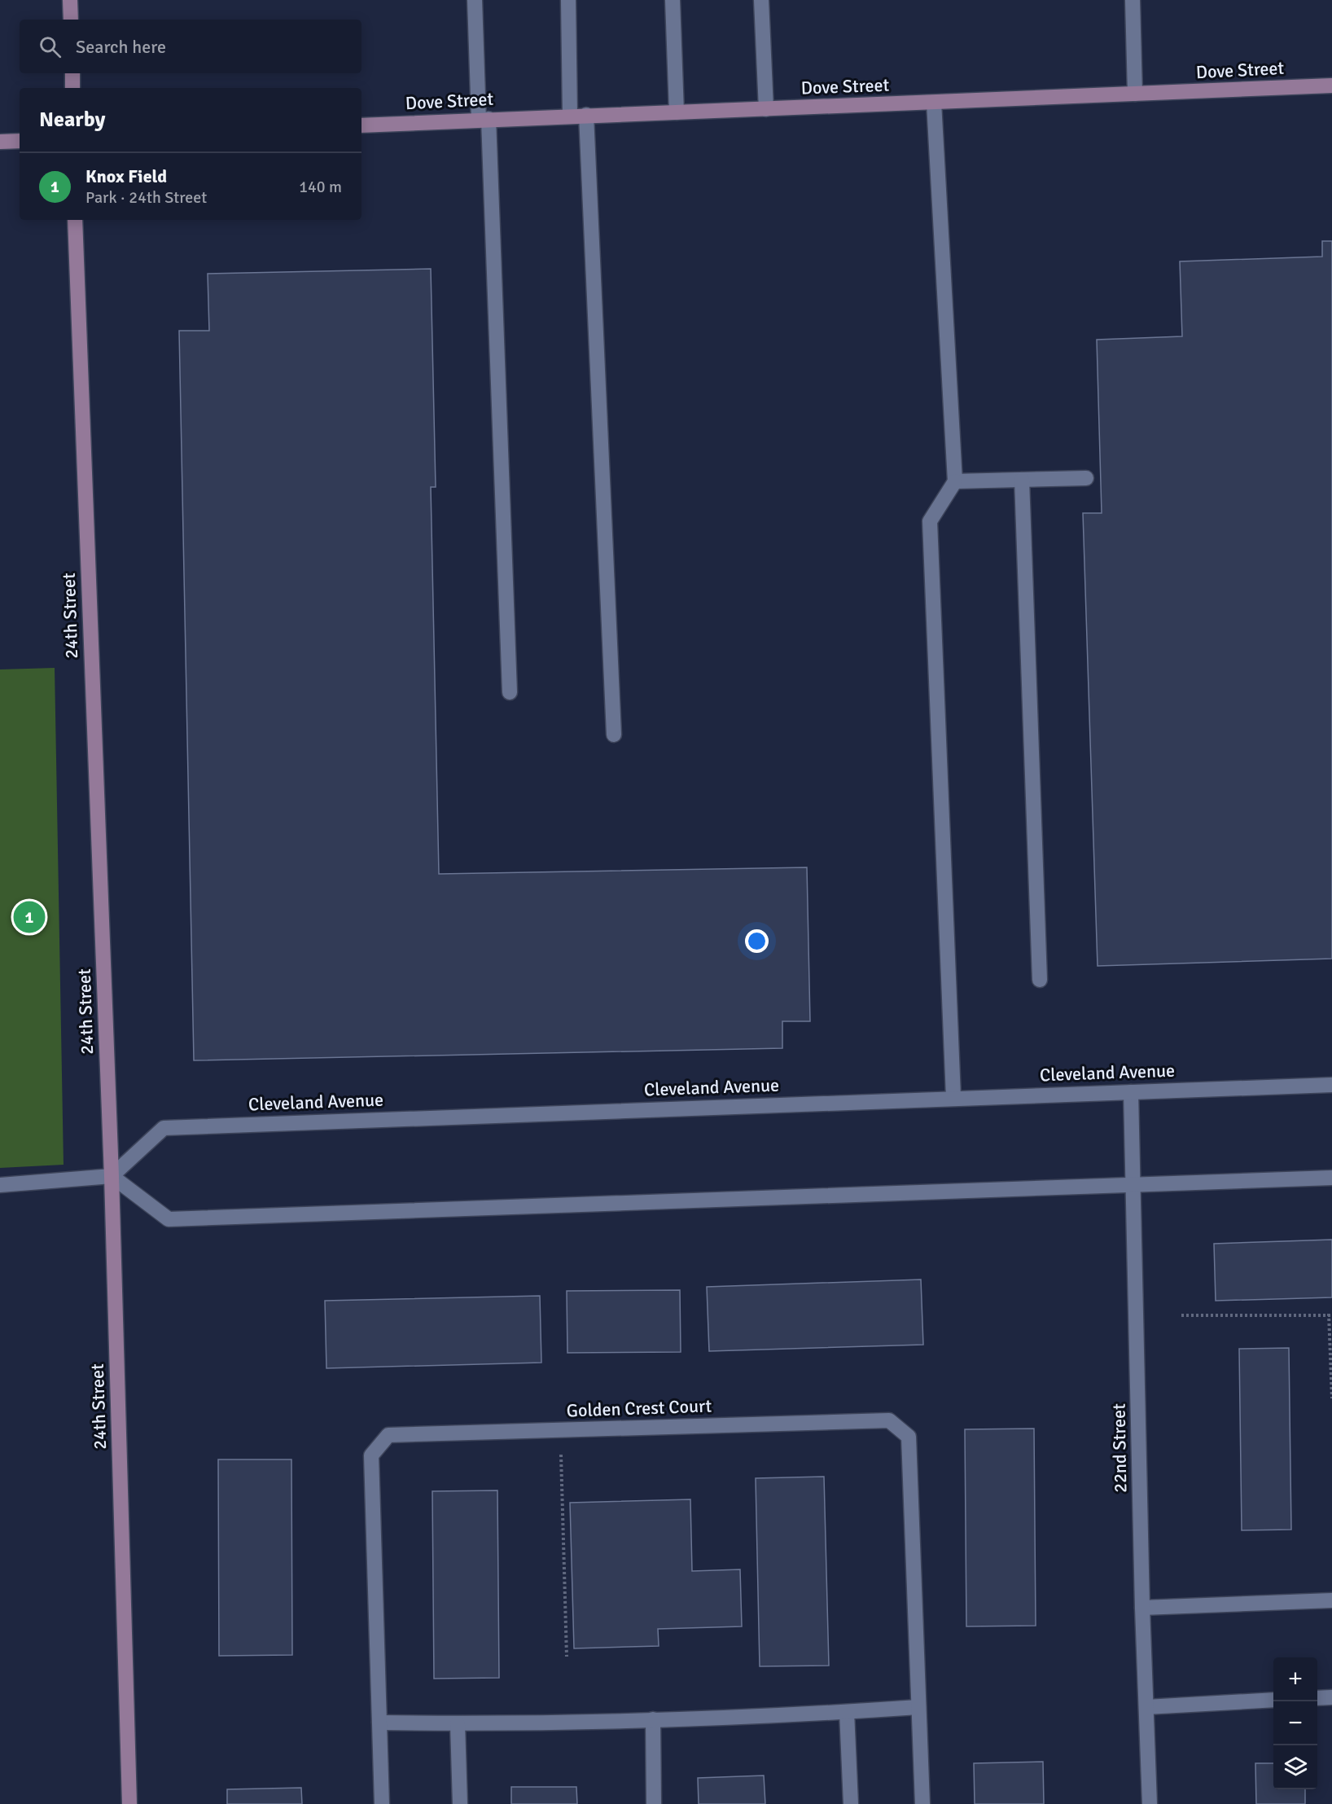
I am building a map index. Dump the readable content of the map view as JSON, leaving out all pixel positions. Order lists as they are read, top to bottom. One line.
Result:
{"streets":{"street":["Dove Street","24th Street","Cleveland Avenue","Golden Crest Court","22nd Street"]},"crossings":[["24th Street","Cleveland Avenue"],["Cleveland Avenue","22nd Street"]],"page":{"search":"Search here","heading":"Nearby","list":[{"mark":"1","name":"Knox Field","note":"Park · 24th Street","value":"140 m"}],"pins":"1","map_buttons":["+","−"]}}
